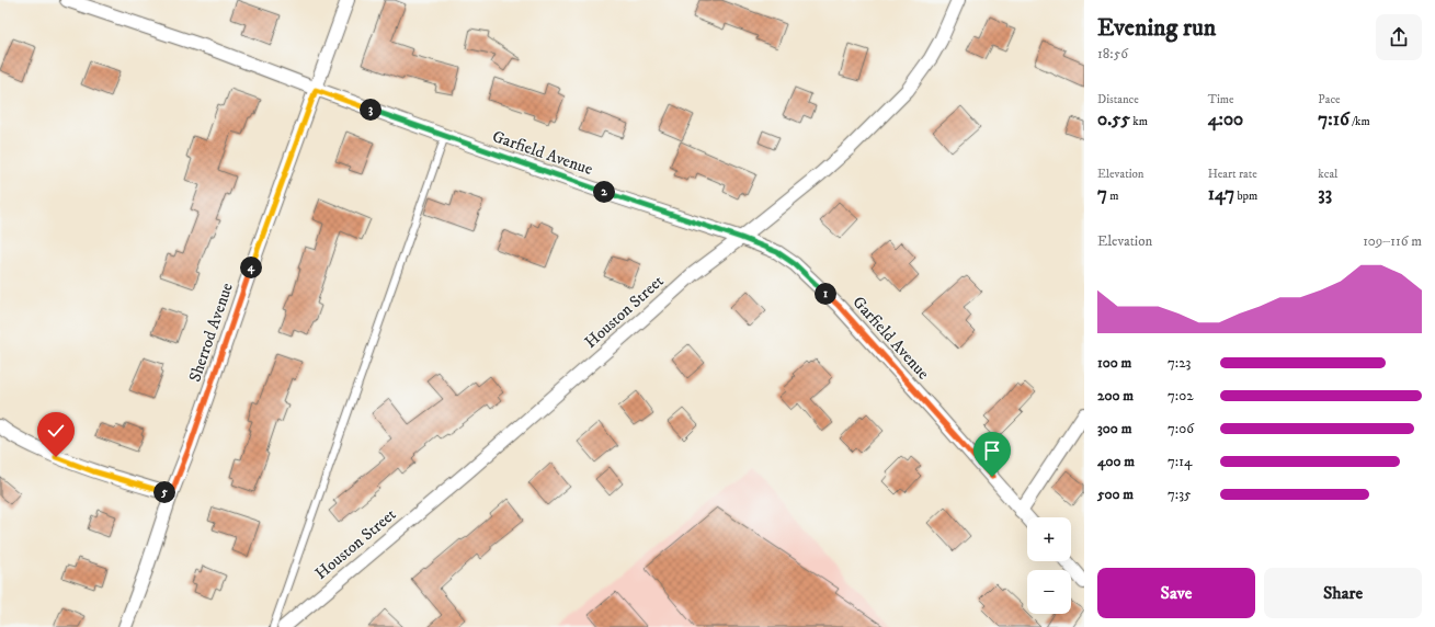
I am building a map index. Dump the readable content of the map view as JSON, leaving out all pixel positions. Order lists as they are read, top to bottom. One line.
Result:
{"streets":{"street":["Garfield Avenue","Houston Street","Sherrod Avenue"]},"crossings":[["Garfield Avenue","Houston Street"],["Garfield Avenue","Sherrod Avenue"]],"page":{"heading":["Evening run","18:56"],"stats":[["Distance","0.55 km"],["Time","4:00"],["Pace","7:16 /km"],["Elevation","7 m"],["Heart rate","147 bpm"],["kcal","33"]],"pins":["3","2","4","1","5"],"chart":["Elevation","109–116 m"],"list":[{"name":"100 m","note":"7:23"},{"name":"200 m","note":"7:02"},{"name":"300 m","note":"7:06"},{"name":"400 m","note":"7:14"},{"name":"500 m","note":"7:35"}],"map_buttons":["+","−"],"buttons":["Save","Share"]}}
